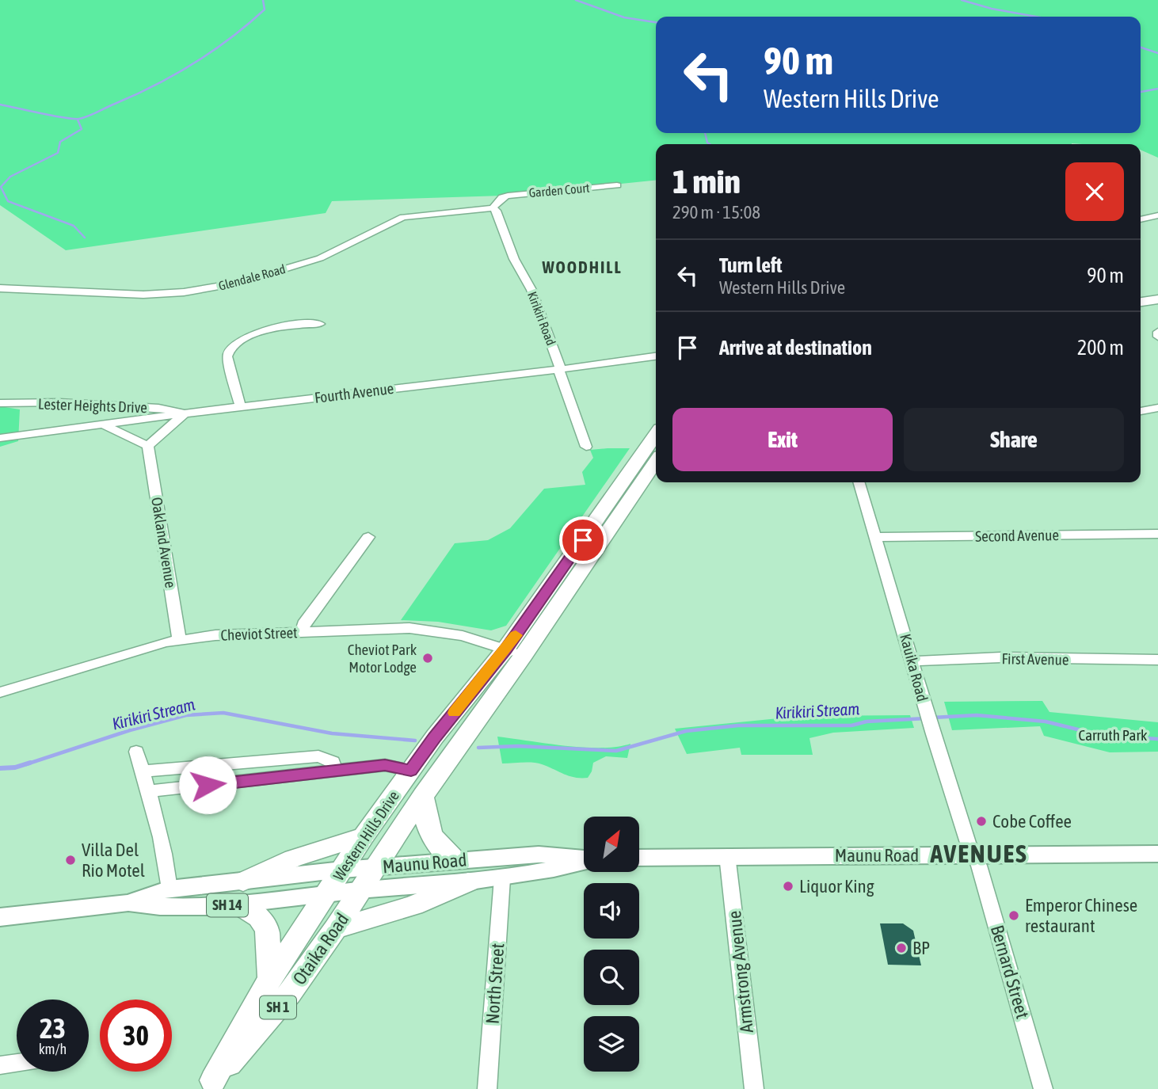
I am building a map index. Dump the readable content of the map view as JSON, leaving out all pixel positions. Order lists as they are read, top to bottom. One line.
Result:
{"streets":{"highway":["Western Hills Drive","Otaika Road","SH 1"],"main road":["Maunu Road","SH 14"],"street":["Garden Court","Glendale Road","Kirikiri Road","Fourth Avenue","Lester Heights Drive","Second Avenue","Oakland Avenue","Cheviot Street","First Avenue","Kauika Road","Armstrong Avenue","Bernard Street","North Street"]},"crossings":[["Garden Court","Glendale Road"],["Garden Court","Kirikiri Road"],["Glendale Road","Kirikiri Road"],["Kirikiri Road","Fourth Avenue"],["Fourth Avenue","Lester Heights Drive"],["Second Avenue","Kauika Road"],["Oakland Avenue","Cheviot Street"],["Cheviot Street","Western Hills Drive"],["First Avenue","Kauika Road"],["Kauika Road","Maunu Road"],["Kauika Road","Bernard Street"],["Western Hills Drive","Maunu Road"],["Western Hills Drive","Otaika Road"],["Maunu Road","Otaika Road"],["Maunu Road","Armstrong Avenue"],["Maunu Road","Bernard Street"],["Maunu Road","North Street"]],"districts":["WOODHILL","AVENUES"],"water":["Kirikiri Stream"],"parks":["Carruth Park"],"places":["Cheviot Park Motor Lodge","Cobe Coffee","Villa Del Rio Motel","Liquor King","Emperor Chinese restaurant","BP"],"north":"top right","page":{"turn":["90 m","Western Hills Drive"],"heading":["1 min","290 m · 15:08"],"list":[{"name":"Turn left","note":"Western Hills Drive","value":"90 m"},{"name":"Arrive at destination","value":"200 m"}],"buttons":["Exit","Share"],"speed":"23 km/h","limit":"30"}}
